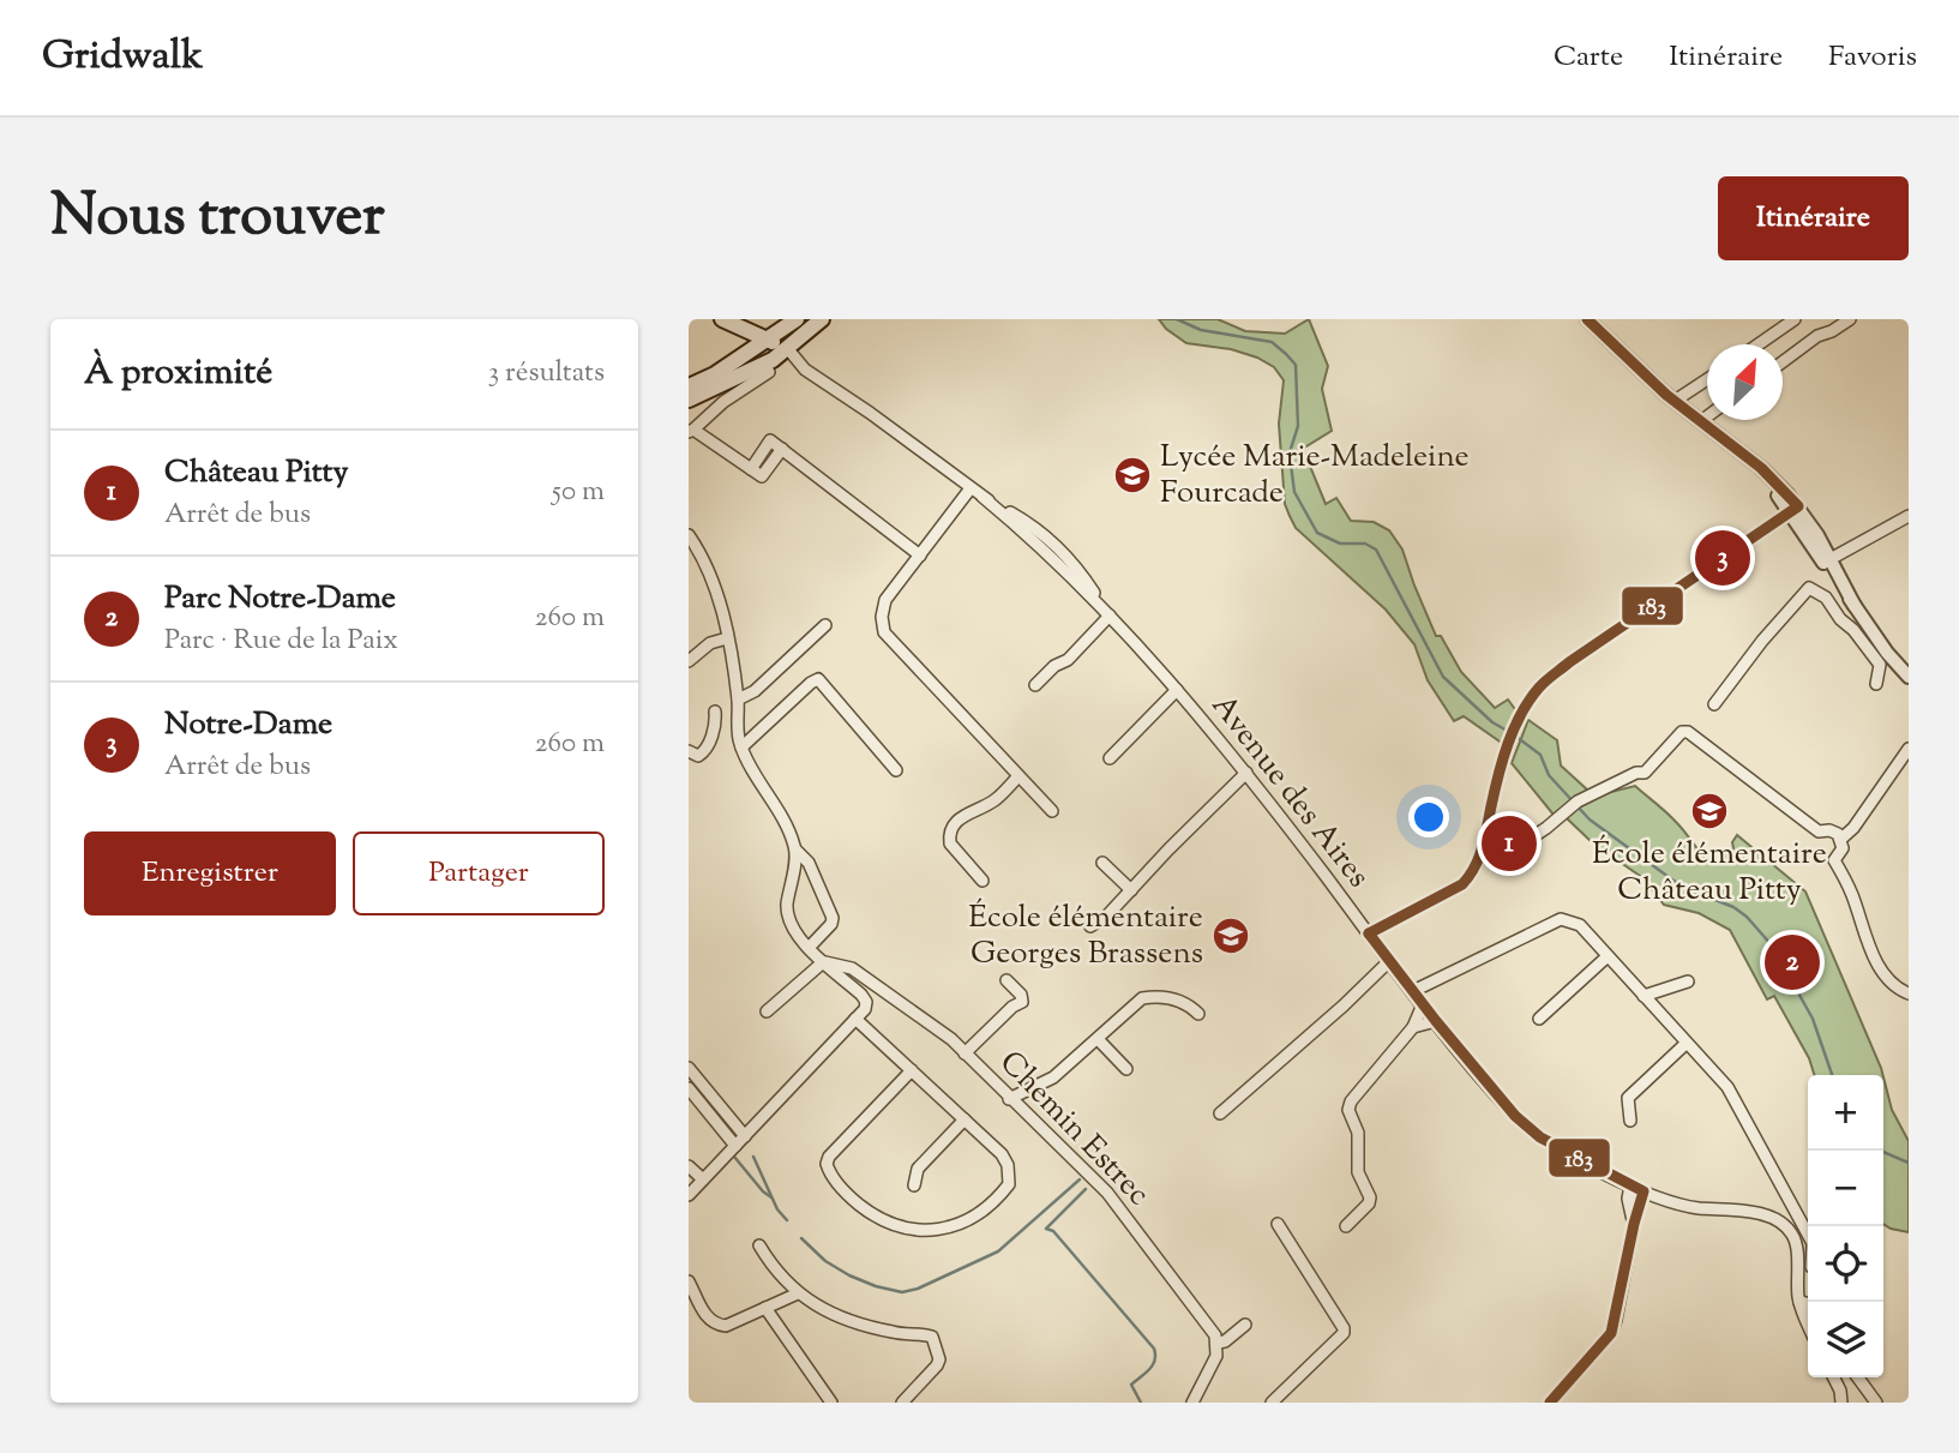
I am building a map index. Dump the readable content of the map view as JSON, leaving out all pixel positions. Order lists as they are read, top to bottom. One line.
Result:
{"streets":{"street":["Avenue des Aires","Chemin Estrec"]},"places":{"school or university":["Lycée Marie-Madeleine Fourcade","École élémentaire Château Pitty","École élémentaire Georges Brassens"]},"lines":["transit line 183"],"north":"top right","page":{"header":"Gridwalk","nav":["Carte","Itinéraire","Favoris"],"title":"Nous trouver","buttons":["Itinéraire",["Enregistrer","Partager"]],"heading":["À proximité","3 résultats"],"list":[{"mark":"1","name":"Château Pitty","note":"Arrêt de bus","value":"50 m"},{"mark":"2","name":"Parc Notre-Dame","note":"Parc · Rue de la Paix","value":"260 m"},{"mark":"3","name":"Notre-Dame","note":"Arrêt de bus","value":"260 m"}],"pins":["3","1","2"],"map_buttons":["+","−"]}}
